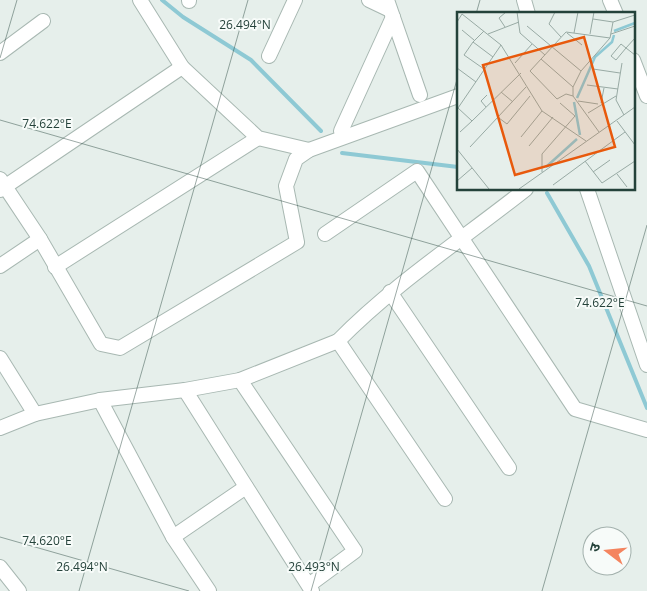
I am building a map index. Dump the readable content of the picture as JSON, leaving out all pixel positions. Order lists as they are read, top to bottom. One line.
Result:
{"north":"left","coordinates":["26.494°N","74.622°E","74.620°E","26.493°N"]}
